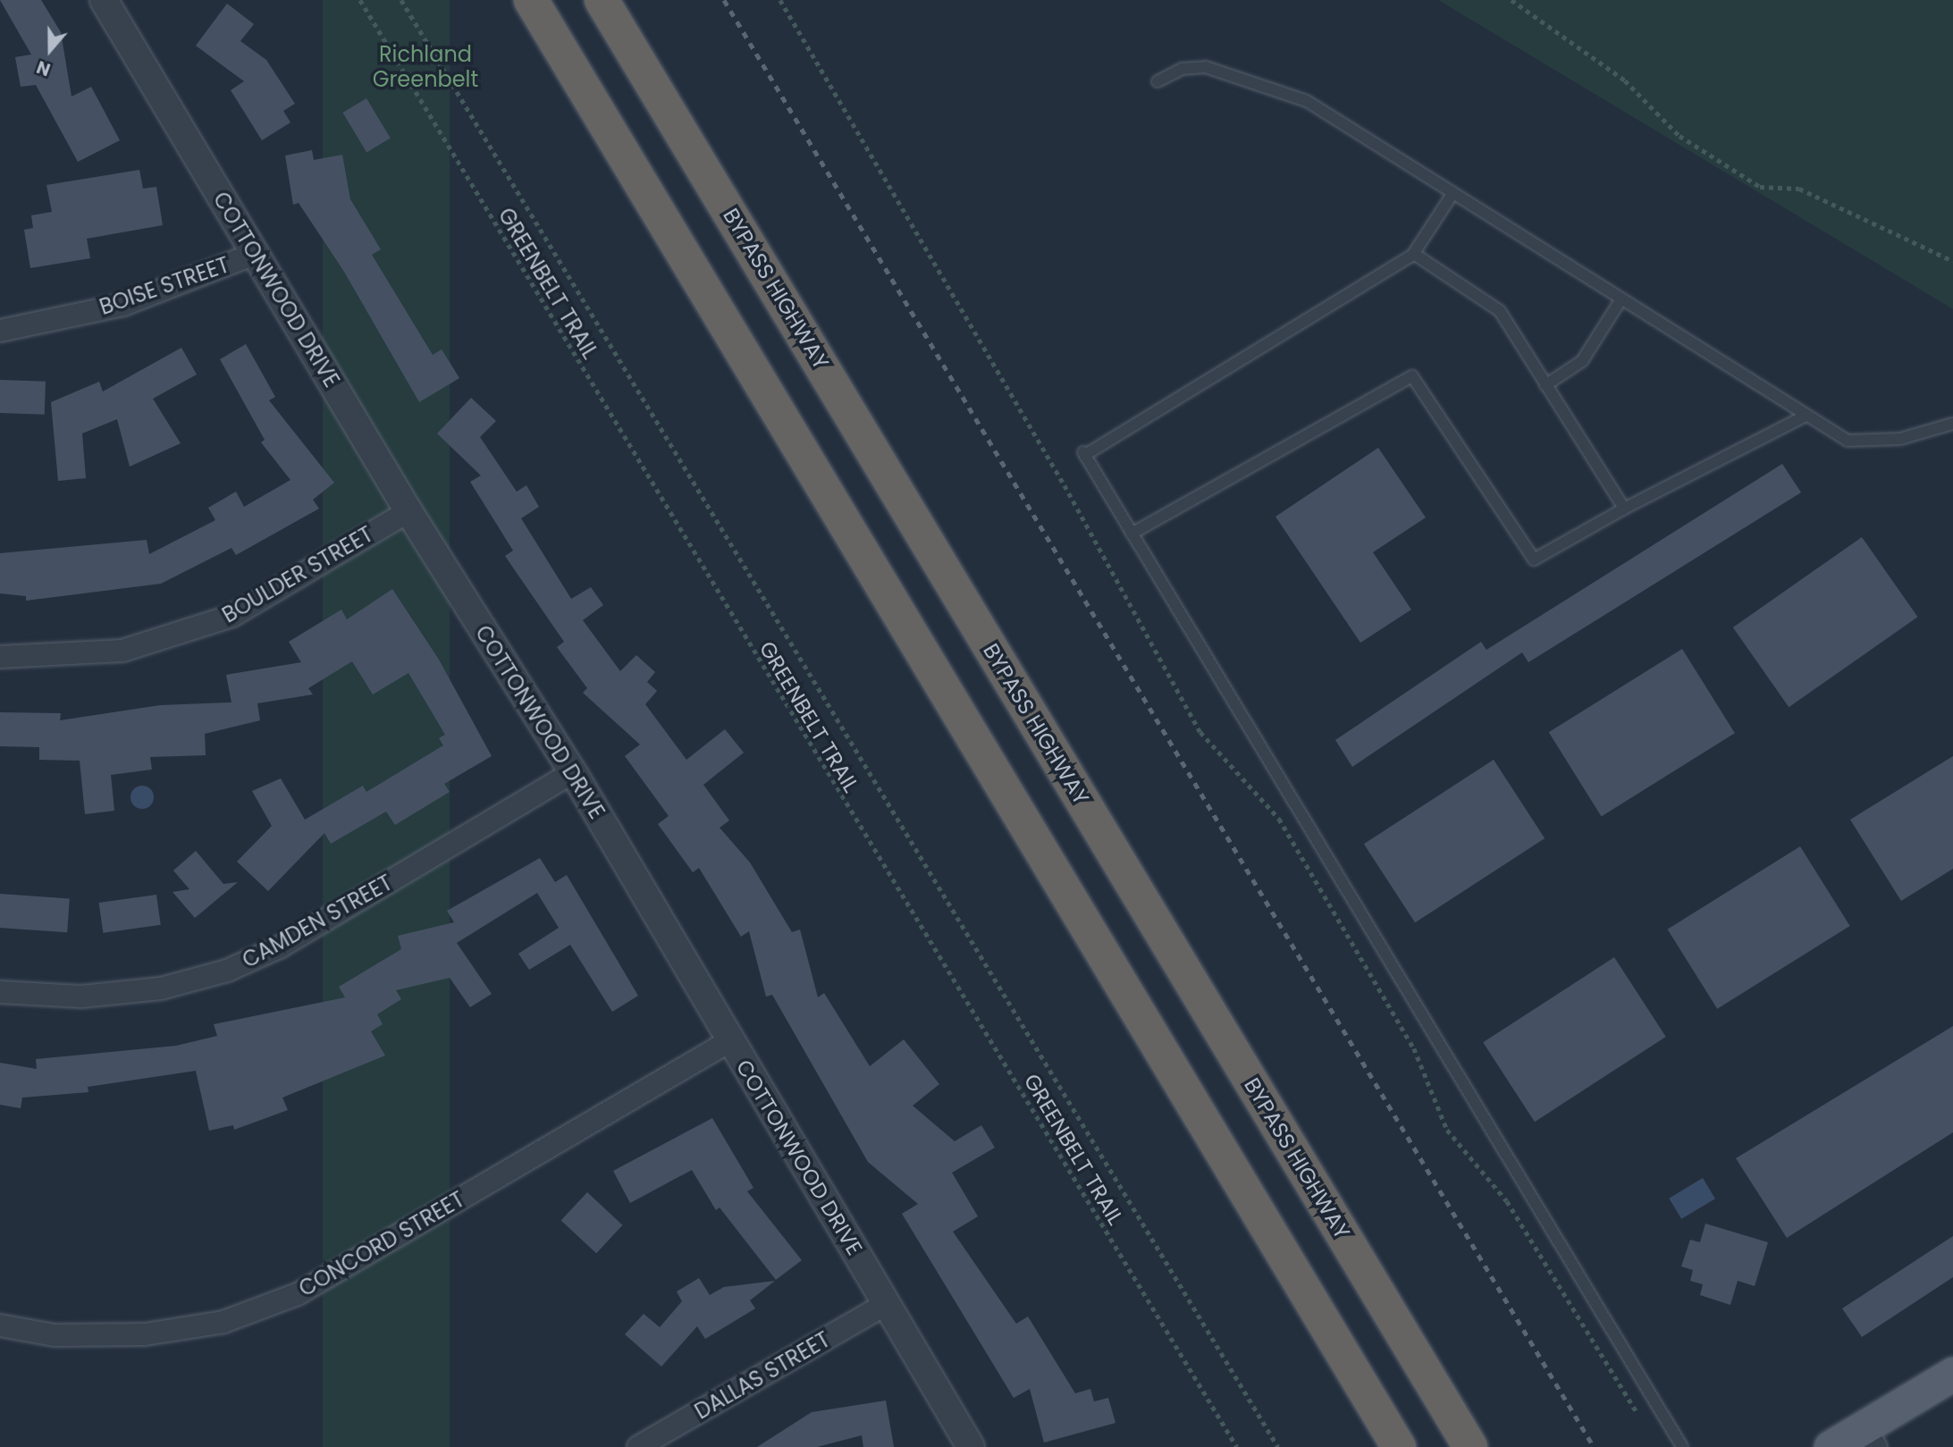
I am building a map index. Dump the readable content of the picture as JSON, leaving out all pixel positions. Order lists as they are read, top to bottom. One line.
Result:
{"streets":{"highway":["BYPASS HIGHWAY"],"street":["BOISE STREET","COTTONWOOD DRIVE","BOULDER STREET","CAMDEN STREET","CONCORD STREET","DALLAS STREET"],"path":["GREENBELT TRAIL"]},"crossings":[["BOISE STREET","COTTONWOOD DRIVE"],["COTTONWOOD DRIVE","BOULDER STREET"],["COTTONWOOD DRIVE","CAMDEN STREET"],["COTTONWOOD DRIVE","CONCORD STREET"],["COTTONWOOD DRIVE","DALLAS STREET"]],"parks":["Richland Greenbelt"],"north":"bottom"}
